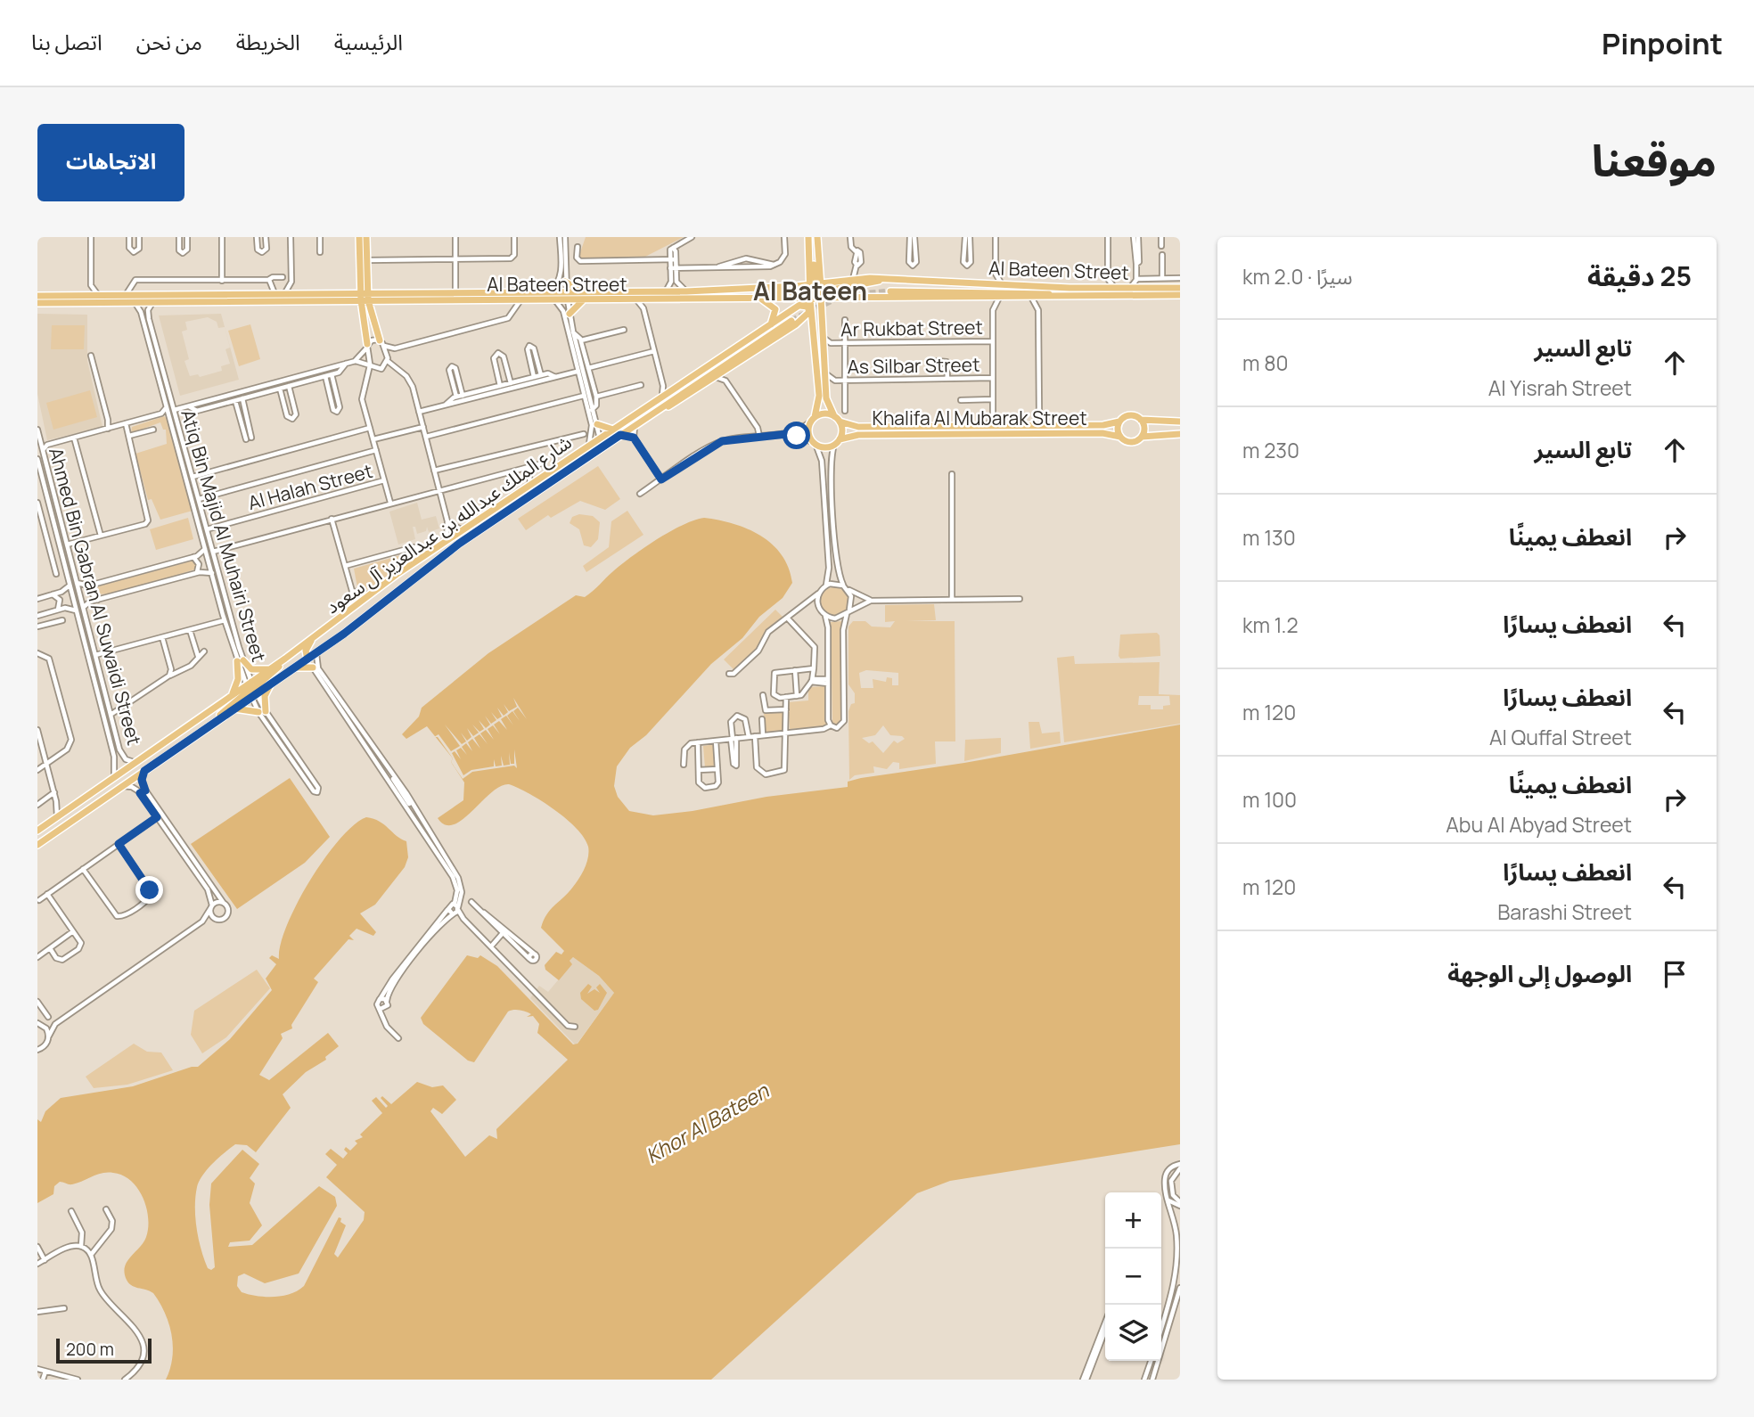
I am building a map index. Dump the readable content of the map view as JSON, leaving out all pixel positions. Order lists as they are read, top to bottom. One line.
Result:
{"streets":{"main road":["Al Bateen Street","Khalifa Al Mubarak Street","شارع الملك عبدالله بن عبدالعزيز آل سعود"],"street":["Ar Rukbat Street","As Silbar Street","Al Halah Street","Atiq Bin Majid Al Muhairi Street","Ahmed Bin Gabran Al Suwaidi Street"]},"crossings":[["Al Bateen Street","شارع الملك عبدالله بن عبدالعزيز آل سعود"],["Al Bateen Street","Atiq Bin Majid Al Muhairi Street"],["Al Halah Street","Atiq Bin Majid Al Muhairi Street"],["شارع الملك عبدالله بن عبدالعزيز آل سعود","Atiq Bin Majid Al Muhairi Street"],["شارع الملك عبدالله بن عبدالعزيز آل سعود","Ahmed Bin Gabran Al Suwaidi Street"]],"districts":["Al Bateen"],"water":["Khor Al Bateen"],"scale_bar":"200 m","page":{"header":"Pinpoint","nav":["الرئيسية","الخريطة","من نحن","اتصل بنا"],"title":"موقعنا","buttons":"الاتجاهات","heading":["25 دقيقة","سيرًا · 2.0 km"],"list":[["تابع السير","Al Yisrah Street","80 m"],["تابع السير","230 m"],["انعطف يمينًا","130 m"],["انعطف يسارًا","1.2 km"],["انعطف يسارًا","Al Quffal Street","120 m"],["انعطف يمينًا","Abu Al Abyad Street","100 m"],["انعطف يسارًا","Barashi Street","120 m"],"الوصول إلى الوجهة"],"map_buttons":["+","−"],"scale":"200 m"}}
